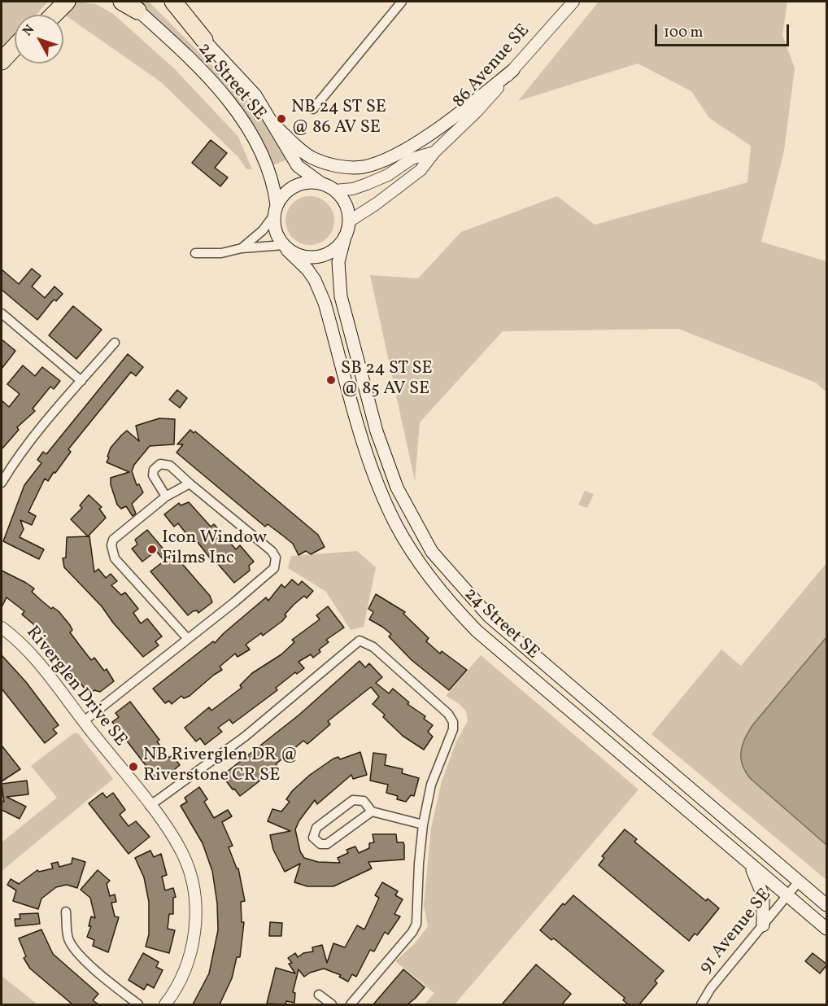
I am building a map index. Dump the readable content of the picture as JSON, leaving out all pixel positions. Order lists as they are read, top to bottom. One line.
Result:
{"streets":{"main road":["24 Street SE"],"street":["86 Avenue SE","Riverglen Drive SE","91 Avenue SE"]},"crossings":[["86 Avenue SE","24 Street SE"],["24 Street SE","91 Avenue SE"]],"places":["NB 24 ST SE @ 86 AV SE","SB 24 ST SE @ 85 AV SE","Icon Window Films Inc","NB Riverglen DR @ Riverstone CR SE"],"scale_bar":"100 m","north":"top left"}
